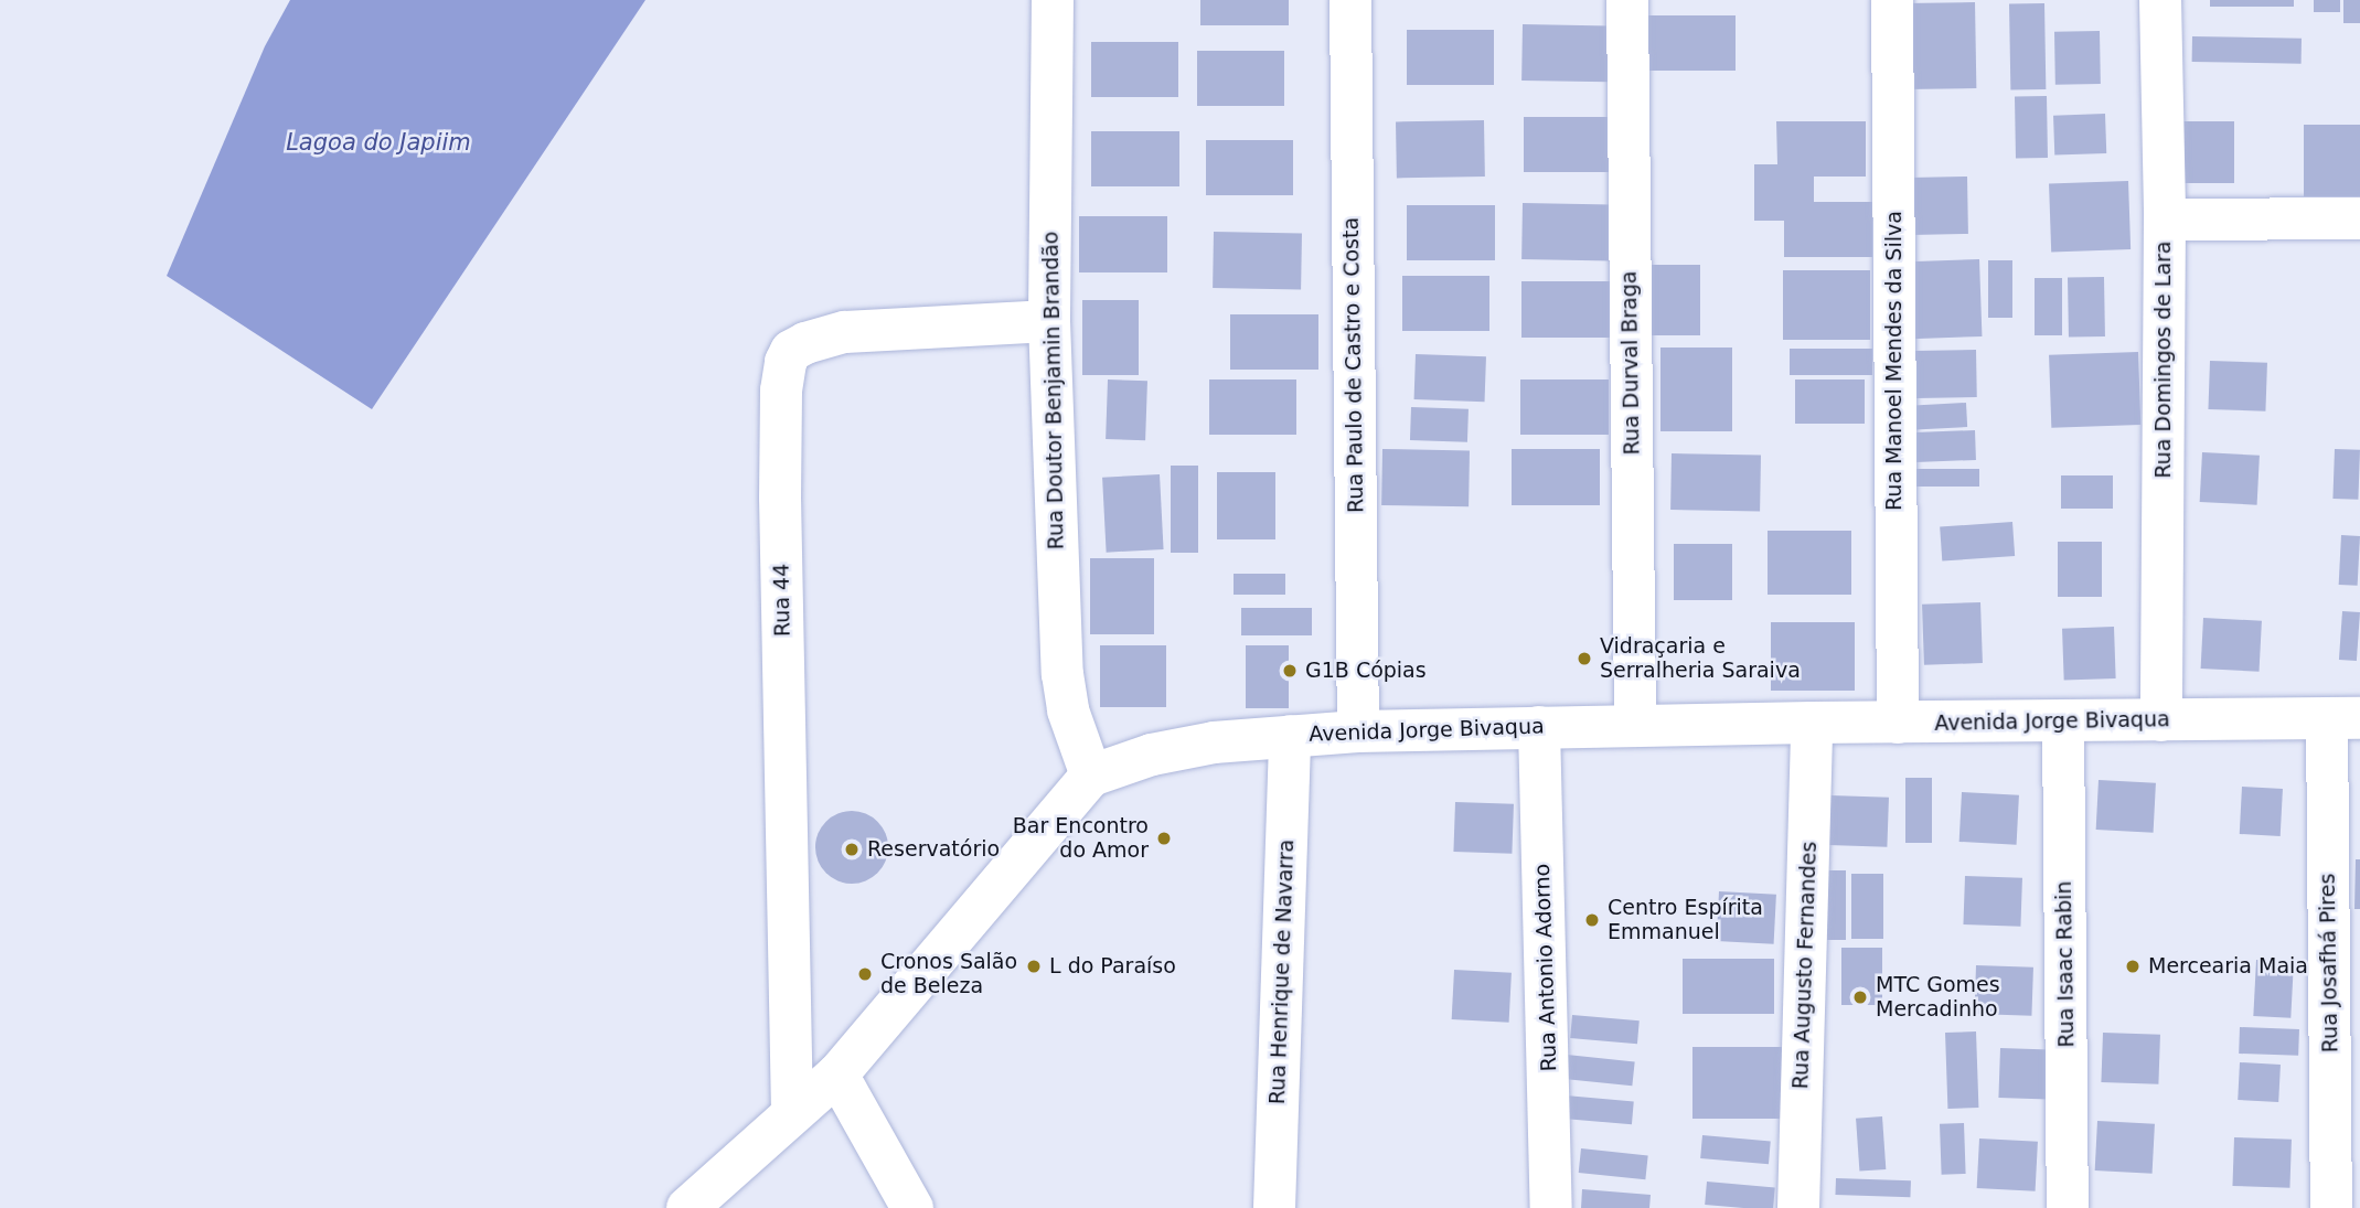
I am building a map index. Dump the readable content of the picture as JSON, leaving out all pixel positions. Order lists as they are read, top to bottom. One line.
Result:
{"streets":{"street":["Rua Domingos de Lara","Rua Manoel Mendes da Silva","Rua Durval Braga","Rua Paulo de Castro e Costa","Rua Doutor Benjamin Brandão","Rua 44","Avenida Jorge Bivaqua","Rua Josafhá Pires","Rua Isaac Rabin","Rua Augusto Fernandes","Rua Antonio Adorno","Rua Henrique de Navarra"]},"crossings":[["Rua Domingos de Lara","Avenida Jorge Bivaqua"],["Rua Manoel Mendes da Silva","Avenida Jorge Bivaqua"],["Rua Durval Braga","Avenida Jorge Bivaqua"],["Rua Paulo de Castro e Costa","Avenida Jorge Bivaqua"],["Rua Doutor Benjamin Brandão","Rua 44"],["Rua Doutor Benjamin Brandão","Avenida Jorge Bivaqua"],["Avenida Jorge Bivaqua","Rua Josafhá Pires"],["Avenida Jorge Bivaqua","Rua Isaac Rabin"],["Avenida Jorge Bivaqua","Rua Augusto Fernandes"],["Avenida Jorge Bivaqua","Rua Antonio Adorno"],["Avenida Jorge Bivaqua","Rua Henrique de Navarra"]],"water":["Lagoa do Japiim"],"places":["Vidraçaria e Serralheria Saraiva","G1B Cópias","Bar Encontro do Amor","Reservatório","Centro Espírita Emmanuel","L do Paraíso","Mercearia Maia","Cronos Salão de Beleza","MTC Gomes Mercadinho"]}
